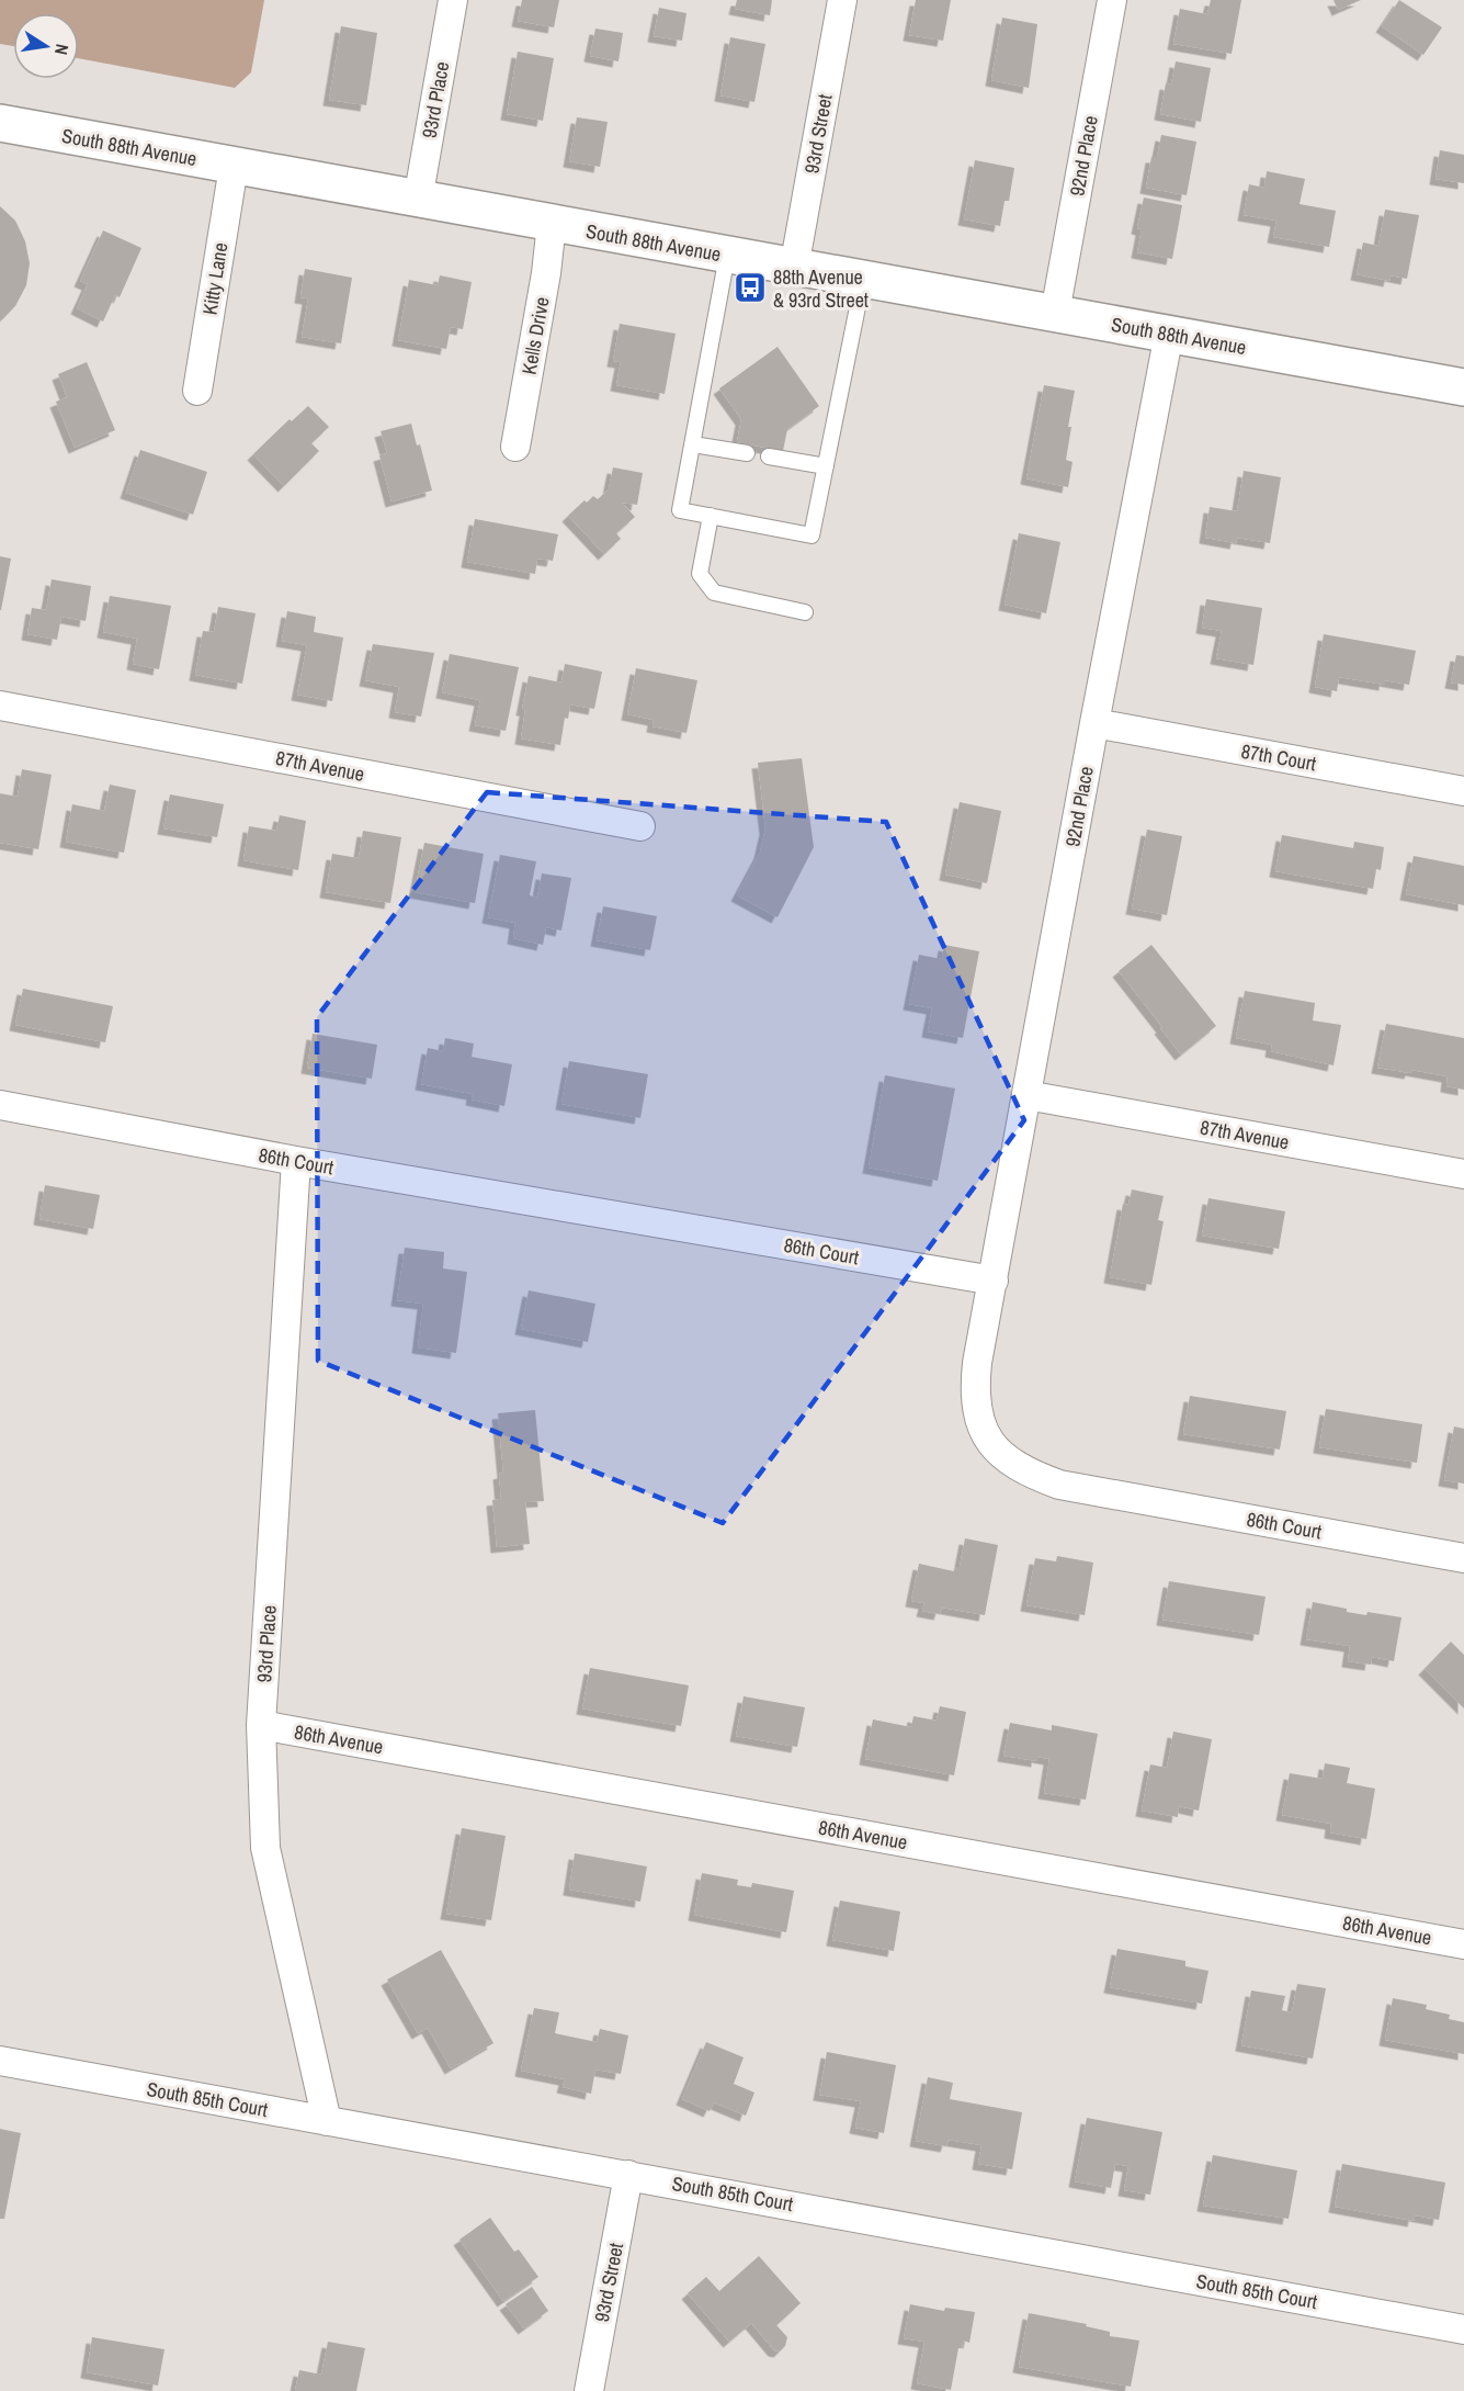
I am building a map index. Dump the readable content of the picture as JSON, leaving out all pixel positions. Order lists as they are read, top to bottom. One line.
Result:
{"streets":{"street":["93rd Place","93rd Street","South 88th Avenue","92nd Place","Kitty Lane","Kells Drive","87th Court","87th Avenue","86th Court","86th Avenue","South 85th Court"]},"crossings":[["93rd Place","South 88th Avenue"],["93rd Place","86th Court"],["93rd Place","86th Avenue"],["93rd Place","South 85th Court"],["93rd Street","South 88th Avenue"],["93rd Street","South 85th Court"],["South 88th Avenue","92nd Place"],["South 88th Avenue","Kitty Lane"],["South 88th Avenue","Kells Drive"],["92nd Place","87th Court"],["92nd Place","87th Avenue"],["92nd Place","86th Court"]],"places":{"bus stop":["88th Avenue & 93rd Street"]},"north":"right"}
